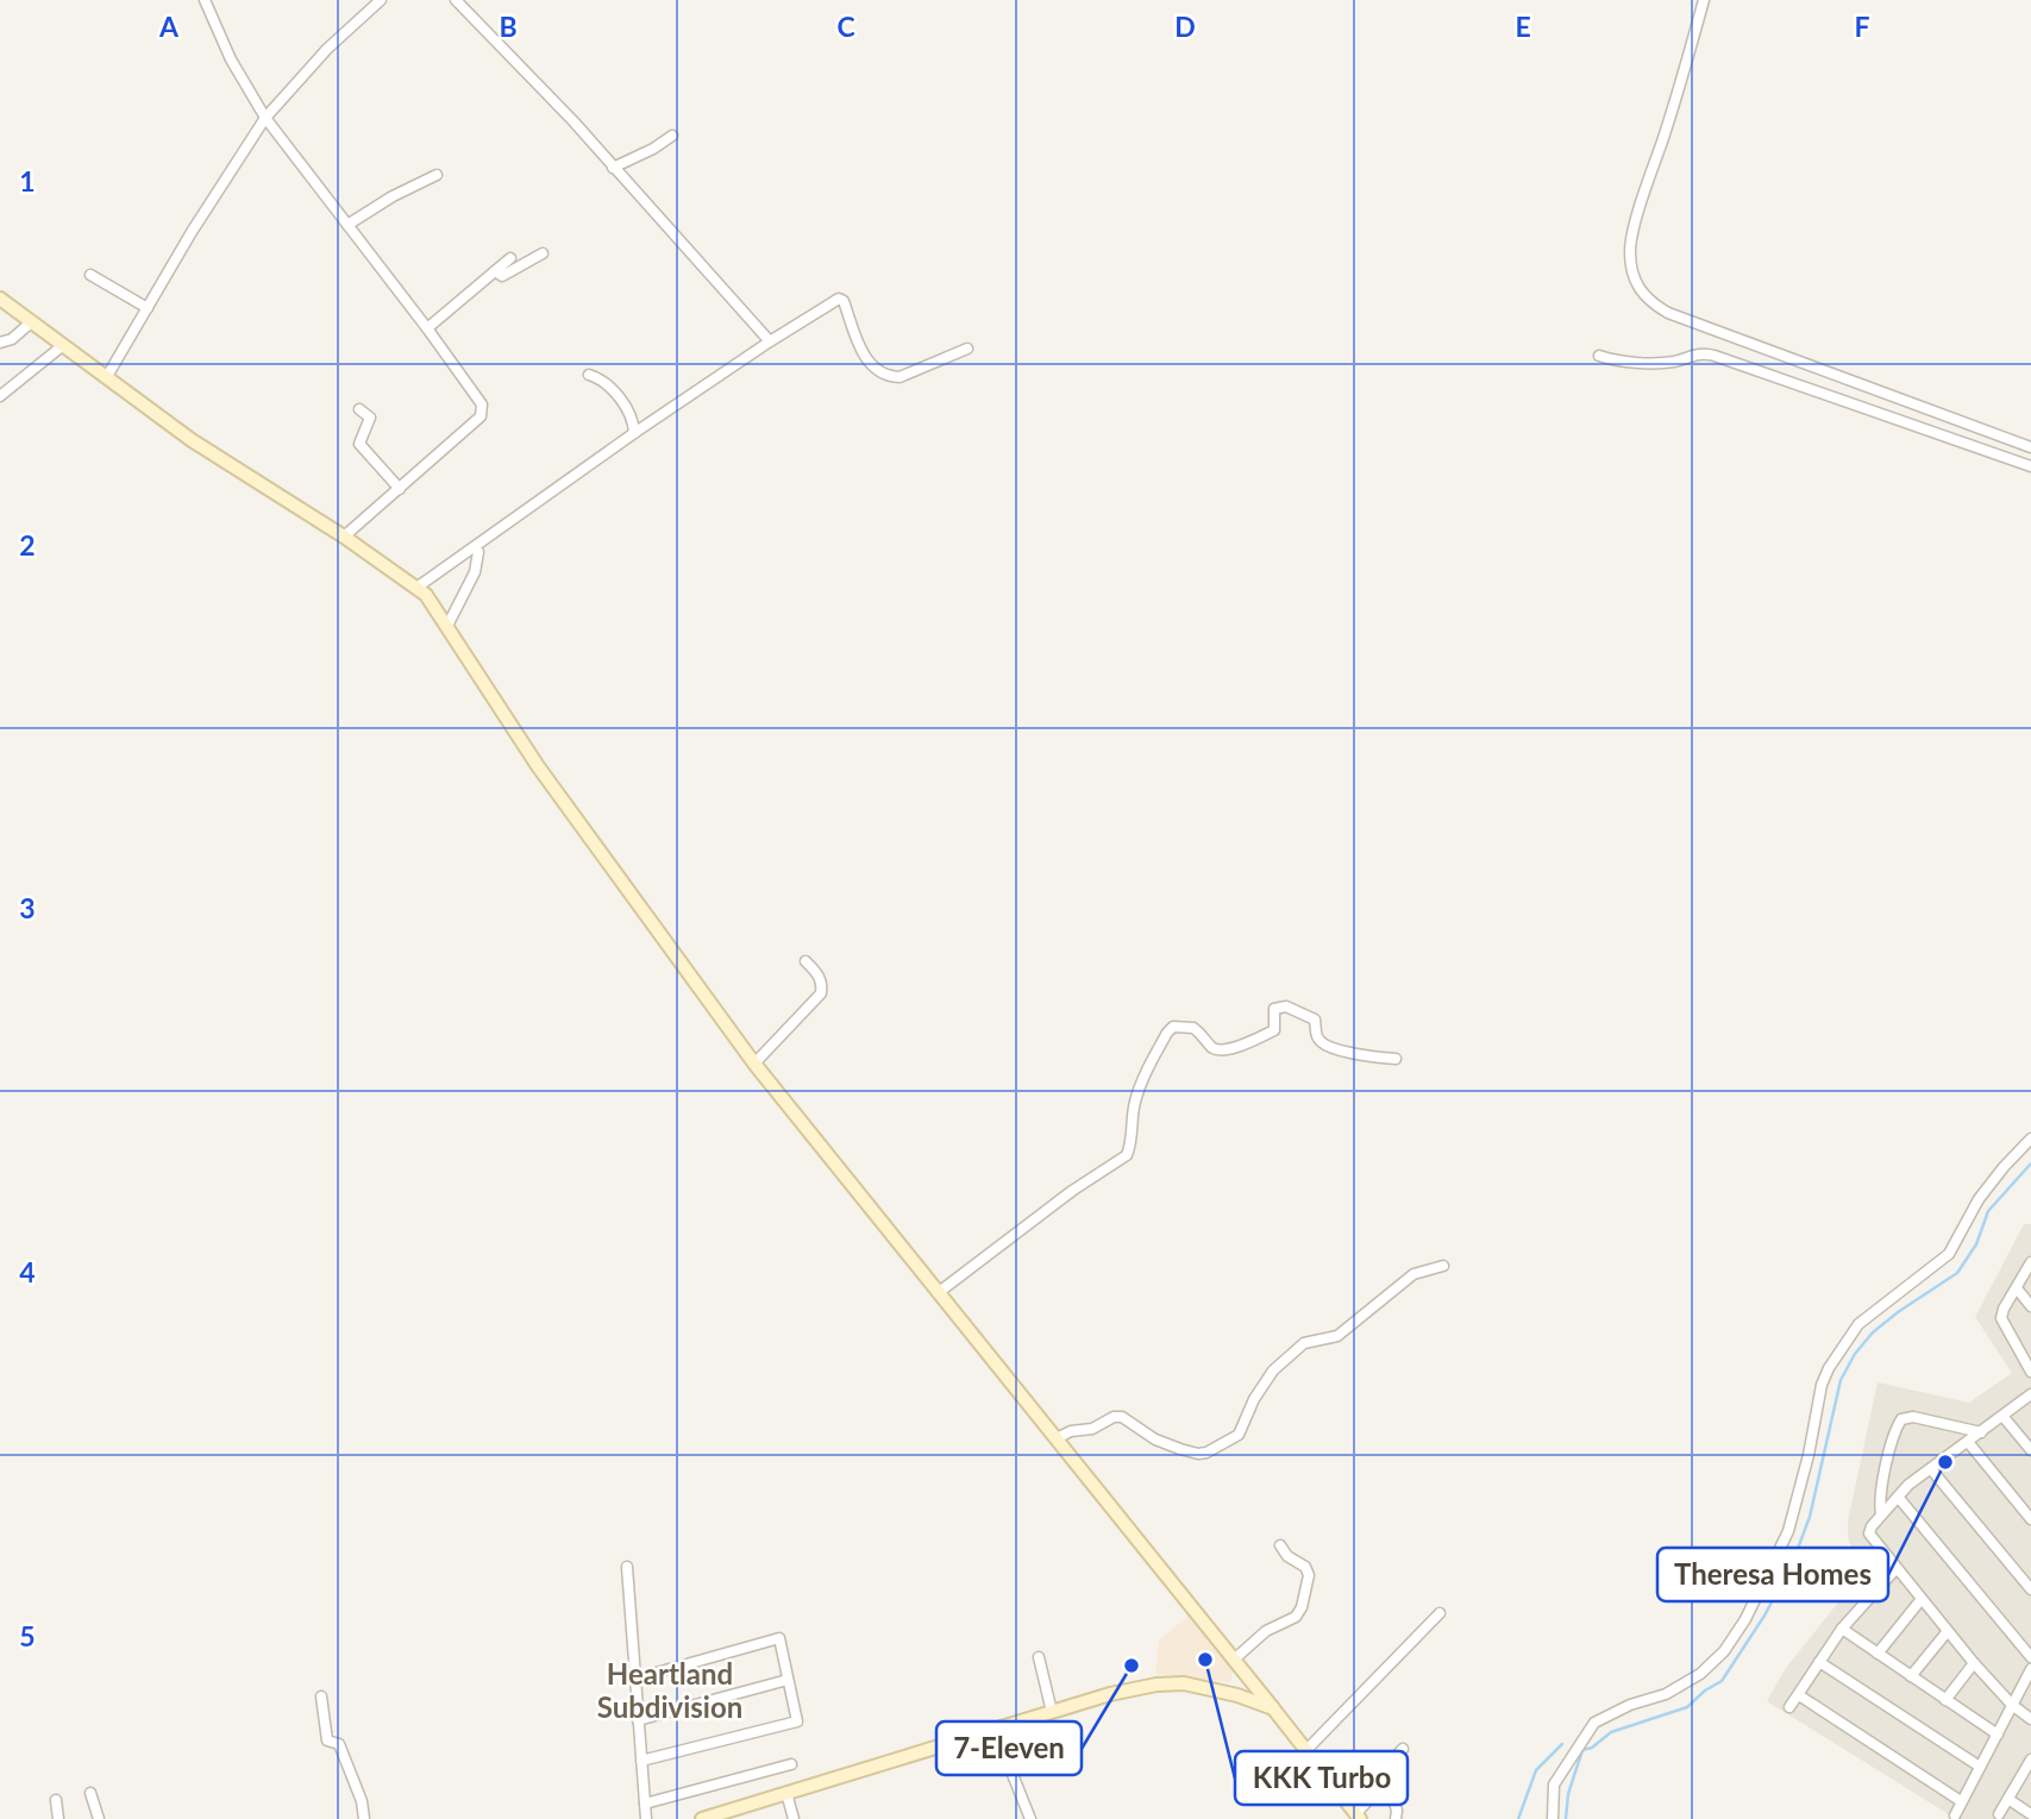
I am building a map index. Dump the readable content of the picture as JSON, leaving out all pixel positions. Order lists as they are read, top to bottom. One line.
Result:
{"districts":["Heartland Subdivision"],"places":["Theresa Homes","KKK Turbo","7-Eleven"],"grid":{"columns":["A","B","C","D","E","F"],"rows":["1","2","3","4","5"]}}
